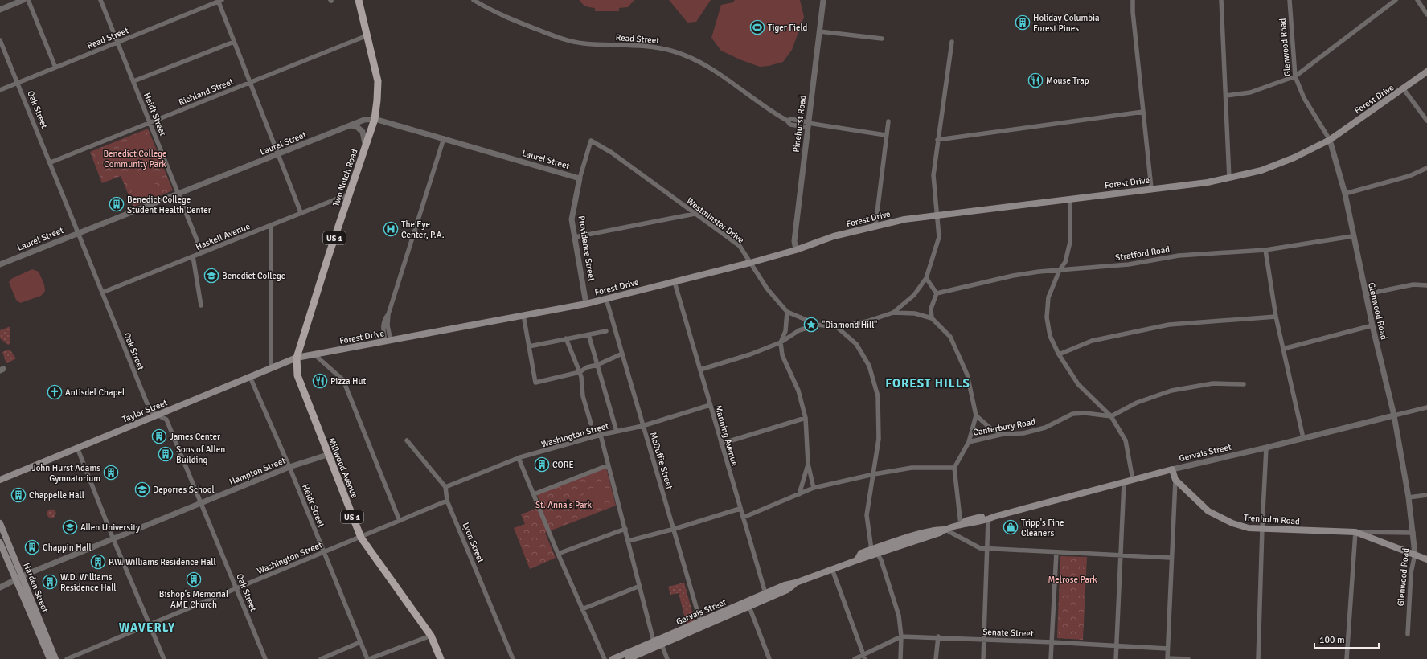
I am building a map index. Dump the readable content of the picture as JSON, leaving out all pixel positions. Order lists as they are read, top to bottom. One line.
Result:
{"streets":{"main road":["Forest Drive","Two Notch Road","US 1","Taylor Street","Gervais Street","Millwood Avenue","Trenholm Road","Harden Street"],"street":["Read Street","Glenwood Road","Richland Street","Oak Street","Heidt Street","Pinehurst Road","Laurel Street","Westminster Drive","Haskell Avenue","Providence Street","Stratford Road","Canterbury Road","Washington Street","Manning Avenue","McDuffie Street","Hampton Street","Lyon Street","Senate Street"]},"crossings":[["Read Street","Oak Street"],["Read Street","Heidt Street"],["Read Street","Pinehurst Road"],["Glenwood Road","Forest Drive"],["Glenwood Road","Stratford Road"],["Glenwood Road","Gervais Street"],["Glenwood Road","Trenholm Road"],["Richland Street","Oak Street"],["Richland Street","Heidt Street"],["Richland Street","Two Notch Road"],["Forest Drive","Pinehurst Road"],["Forest Drive","Two Notch Road"],["Forest Drive","Westminster Drive"],["Forest Drive","Providence Street"],["Forest Drive","Taylor Street"],["Forest Drive","Manning Avenue"],["Forest Drive","McDuffie Street"],["Forest Drive","Millwood Avenue"],["Oak Street","Laurel Street"],["Oak Street","Haskell Avenue"],["Oak Street","Taylor Street"],["Oak Street","Washington Street"],["Oak Street","Hampton Street"],["Heidt Street","Laurel Street"],["Heidt Street","Haskell Avenue"],["Heidt Street","Taylor Street"],["Heidt Street","Washington Street"],["Heidt Street","Hampton Street"],["Laurel Street","Two Notch Road"],["Laurel Street","Providence Street"],["Two Notch Road","Haskell Avenue"],["Two Notch Road","Taylor Street"],["Two Notch Road","Millwood Avenue"],["Westminster Drive","Providence Street"],["Taylor Street","Millwood Avenue"],["Washington Street","Manning Avenue"],["Washington Street","McDuffie Street"],["Washington Street","Millwood Avenue"],["Washington Street","Lyon Street"],["Manning Avenue","Gervais Street"],["Gervais Street","McDuffie Street"],["Millwood Avenue","Hampton Street"],["Hampton Street","Harden Street"]],"districts":["FOREST HILLS","WAVERLY"],"parks":["Benedict College Community Park","St. Anna's Park","Melrose Park"],"places":{"building":["Holiday Columbia Forest Pines","Benedict College Student Health Center","James Center","Sons of Allen Building","CORE","John Hurst Adams Gymnatorium","Chappelle Hall","Chappin Hall","P.W. Williams Residence Hall","Bishop's Memorial AME Church","W.D. Williams Residence Hall"],"sports":["Tiger Field"],"restaurant":["Mouse Trap","Pizza Hut"],"hospital":["The Eye Center, P.A."],"school or university":["Benedict College","Deporres School","Allen University"],"place":["\"Diamond Hill\""],"church":["Antisdel Chapel"],"shop":["Tripp's Fine Cleaners"]},"scale_bar":"100 m"}
